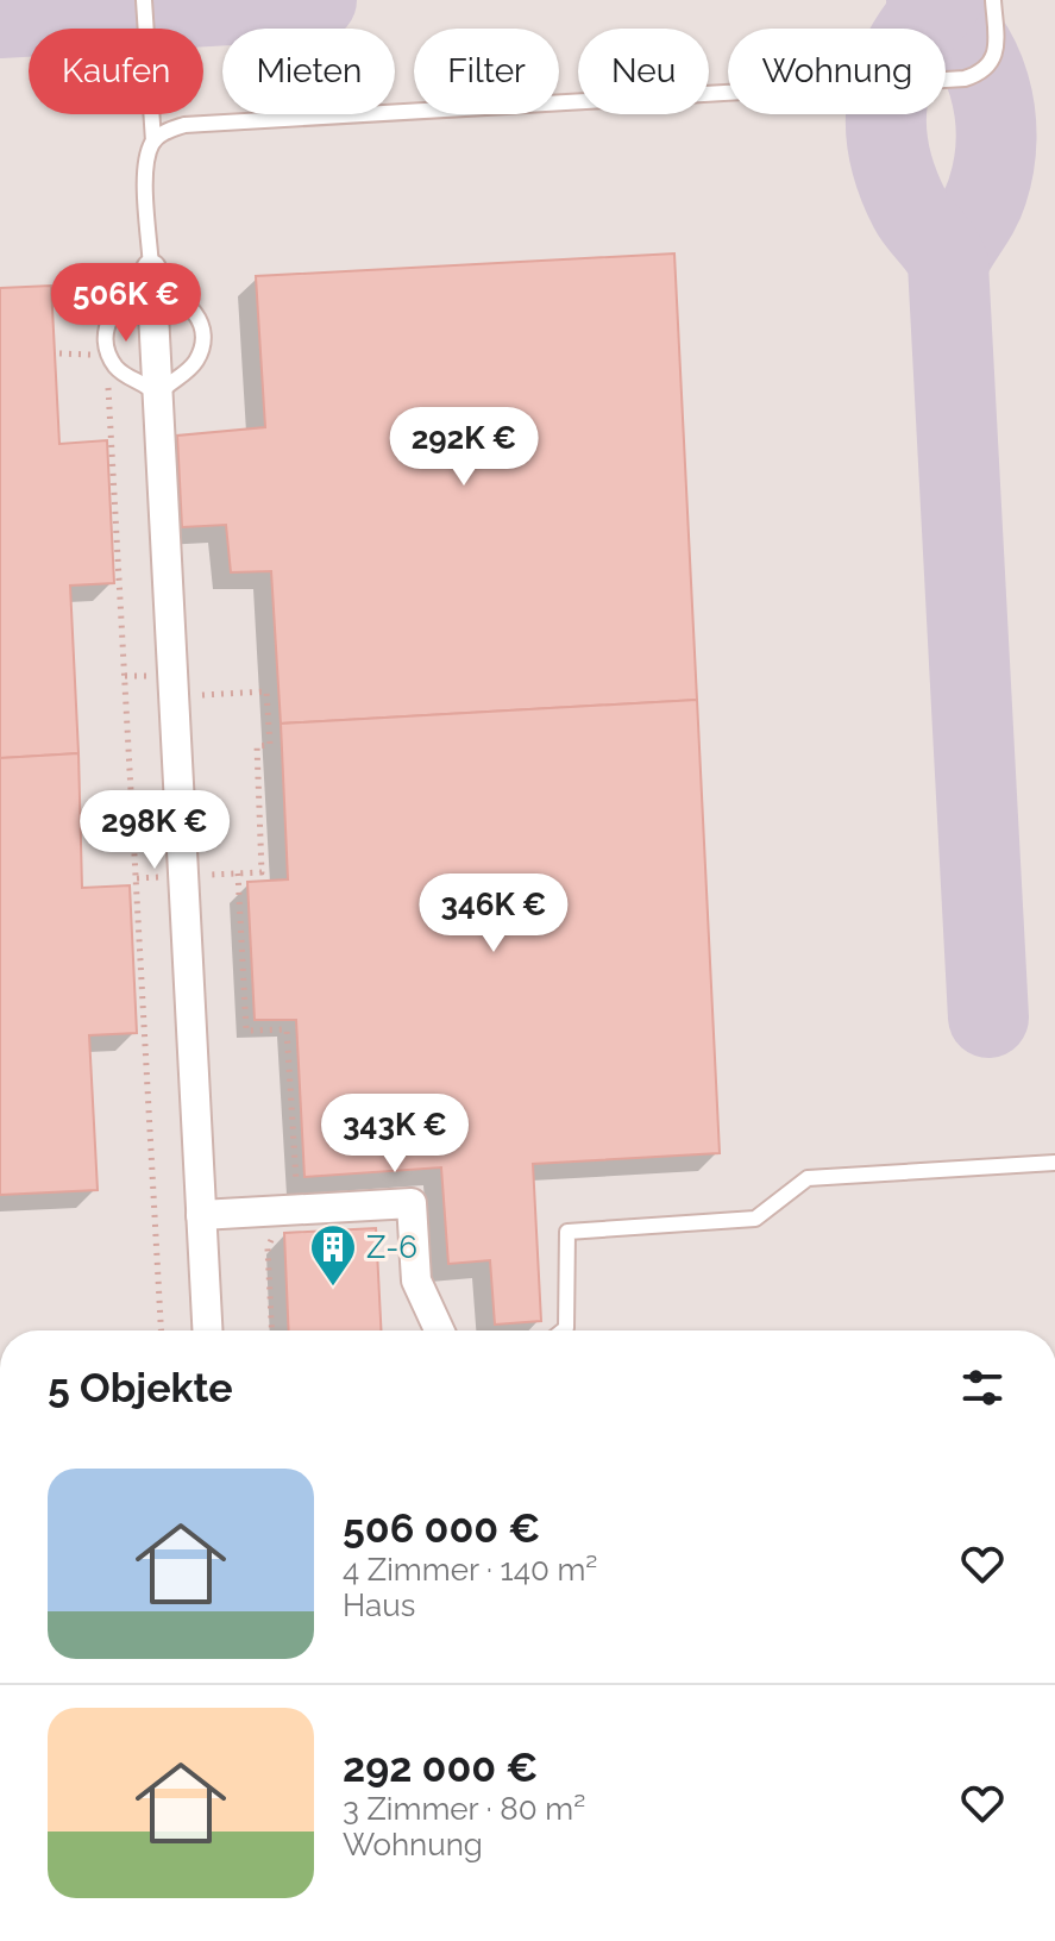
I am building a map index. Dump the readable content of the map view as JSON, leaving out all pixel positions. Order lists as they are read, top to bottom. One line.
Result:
{"places":{"building":["Z-6"]},"page":{"chip":["Kaufen","Mieten","Filter","Neu","Wohnung"],"price":["506K €","292K €","298K €","346K €","343K €"],"heading":"5 Objekte","list":[{"name":"506 000 €","note":"4 Zimmer · 140 m² · Haus"},{"name":"292 000 €","note":"3 Zimmer · 80 m² · Wohnung"}]}}
